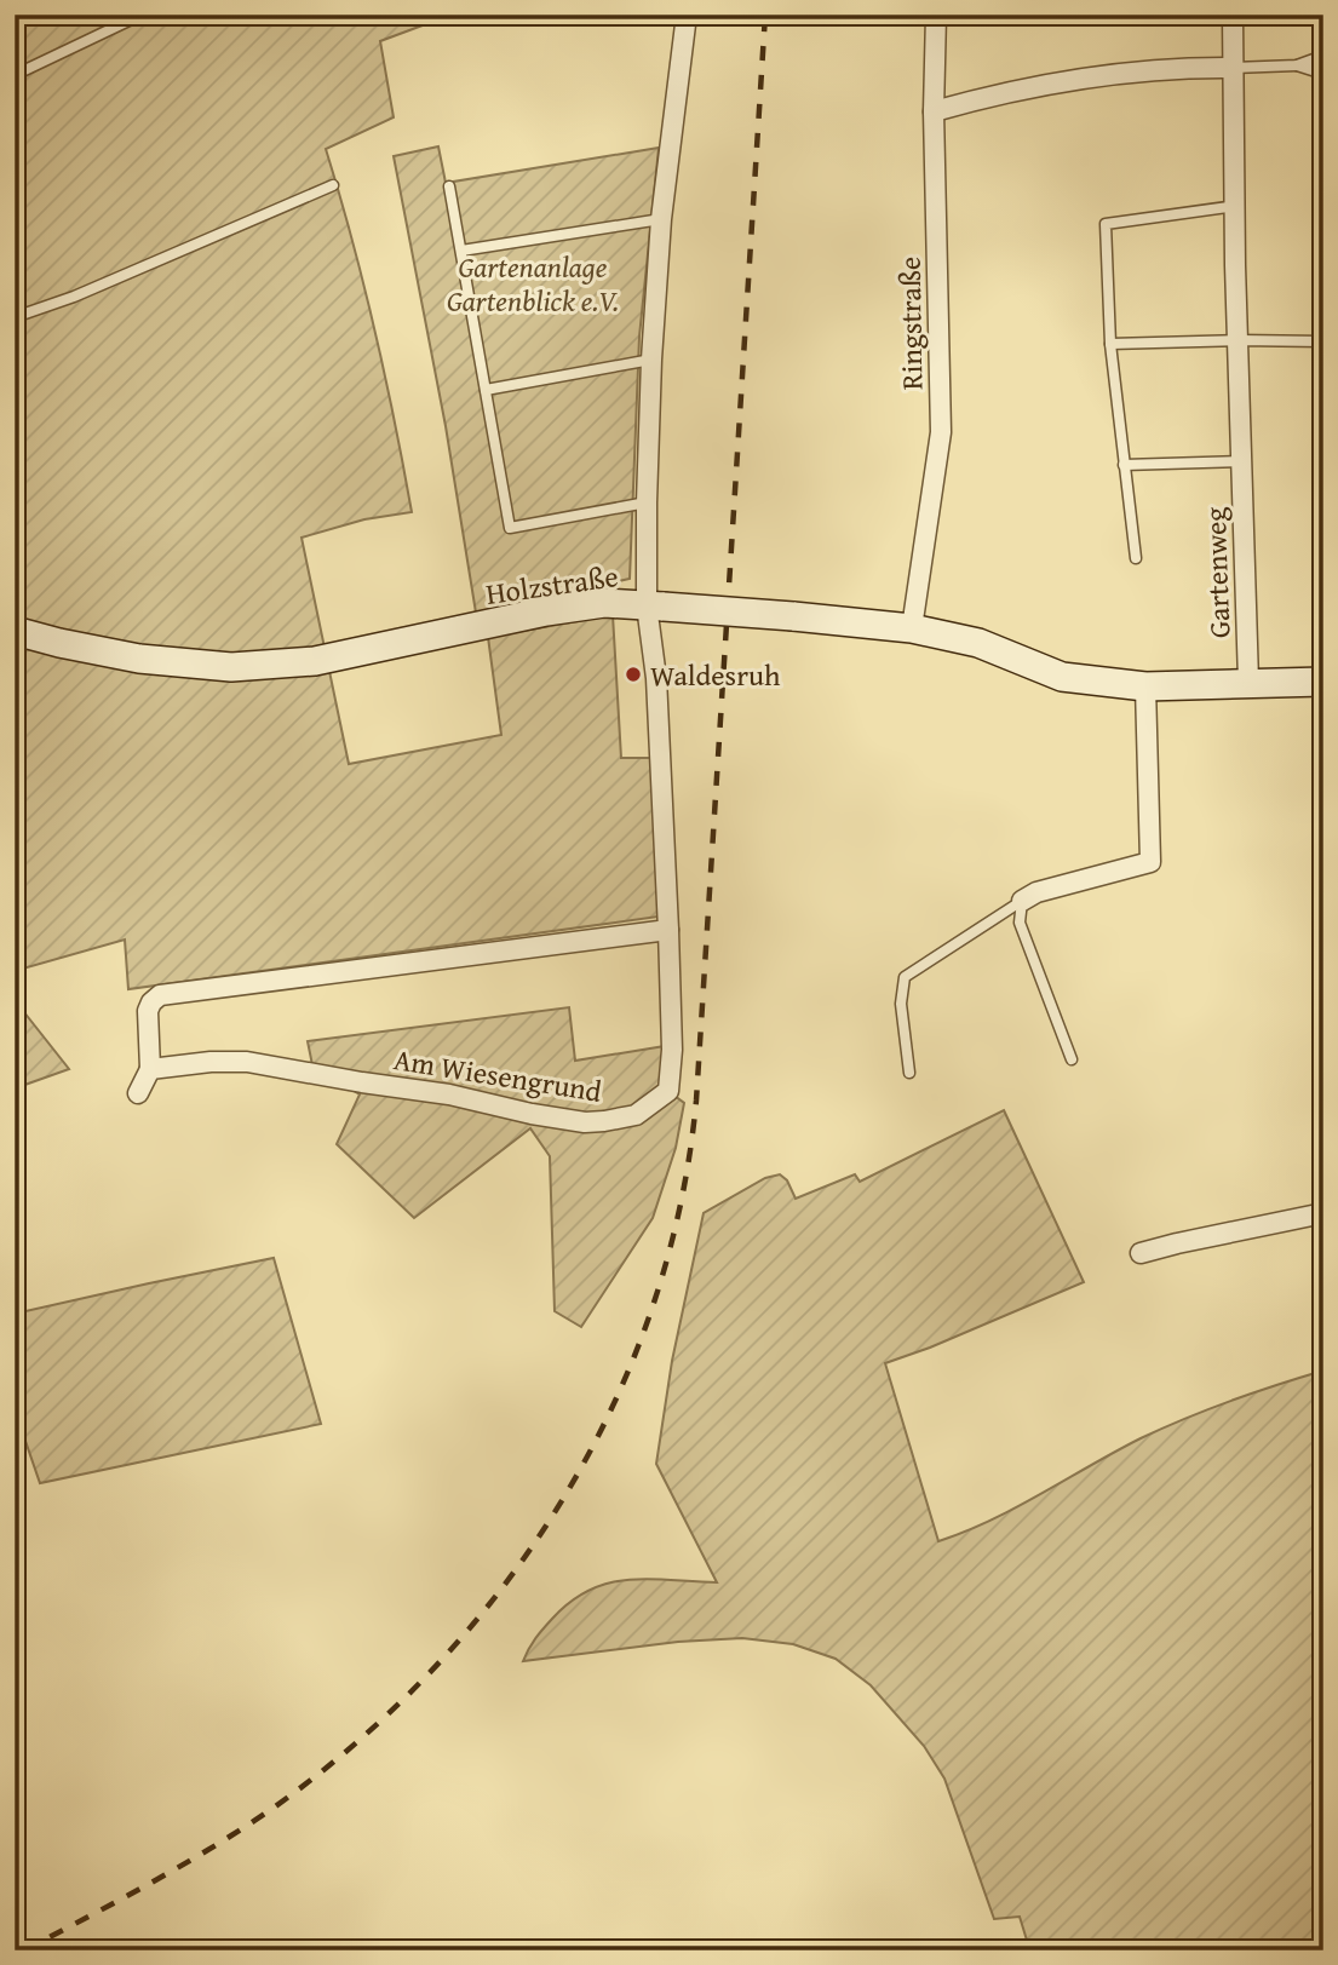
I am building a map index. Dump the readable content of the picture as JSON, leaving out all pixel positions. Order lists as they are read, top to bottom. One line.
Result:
{"streets":{"street":["Ringstraße","Gartenweg","Holzstraße","Am Wiesengrund"]},"crossings":[["Ringstraße","Holzstraße"],["Gartenweg","Holzstraße"],["Holzstraße","Am Wiesengrund"]],"parks":["Gartenanlage Gartenblick e.V."],"places":["Waldesruh"]}
